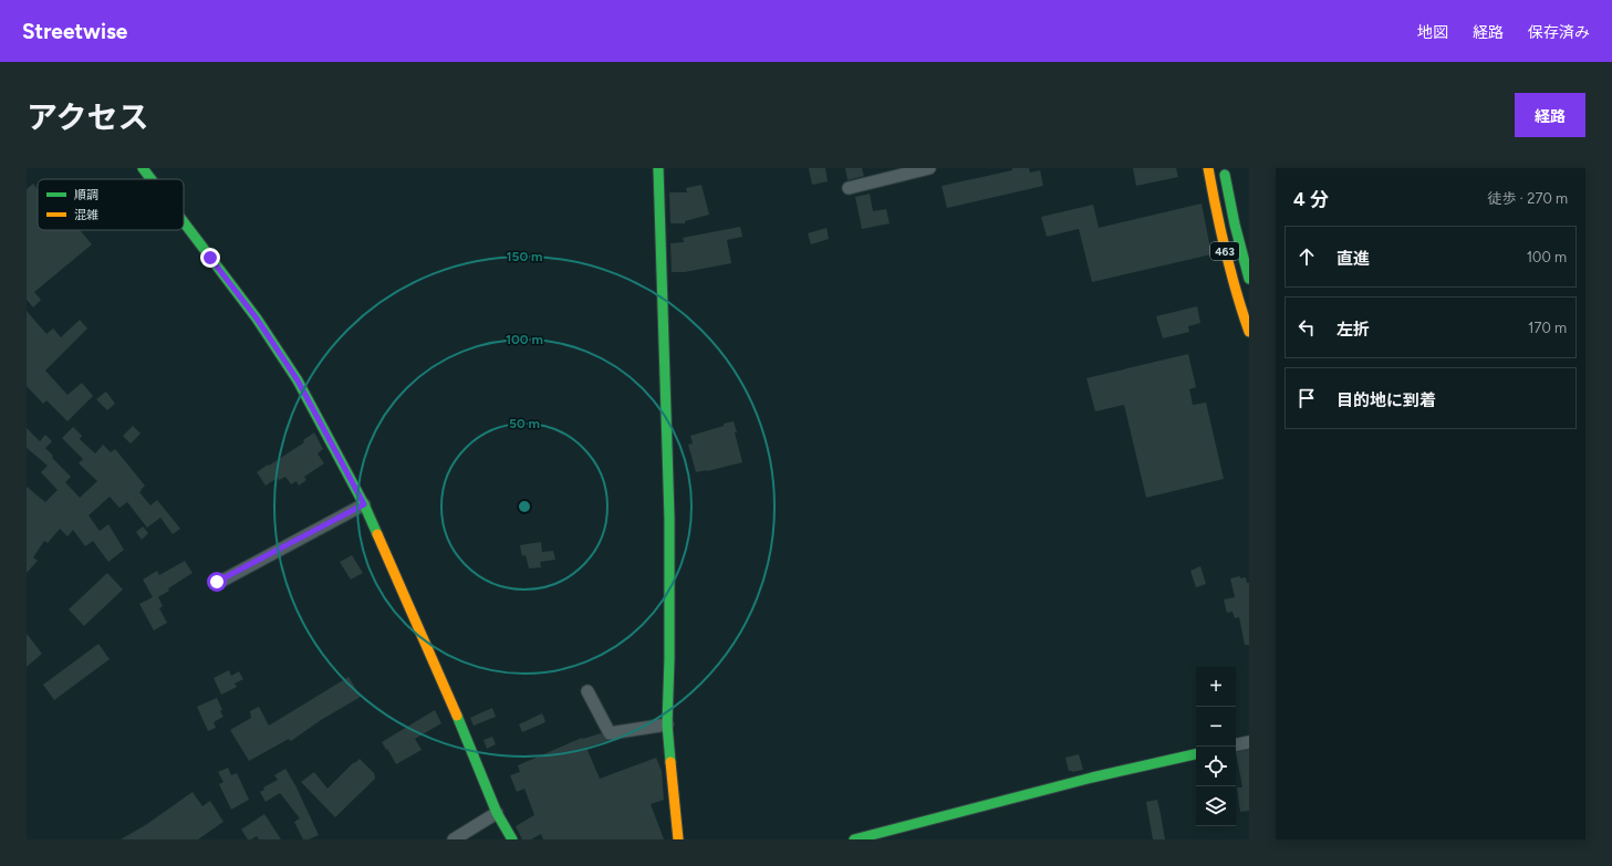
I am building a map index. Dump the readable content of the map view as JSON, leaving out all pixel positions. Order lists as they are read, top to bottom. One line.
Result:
{"streets":{"main road":["463"]},"legend":["順調","混雑"],"page":{"header":"Streetwise","nav":["地図","経路","保存済み"],"title":"アクセス","buttons":"経路","heading":["4 分","徒歩 · 270 m"],"list":[["直進","100 m"],["左折","170 m"],"目的地に到着"],"map_buttons":["+","−"]},"rings":["150 m","100 m","50 m"]}
